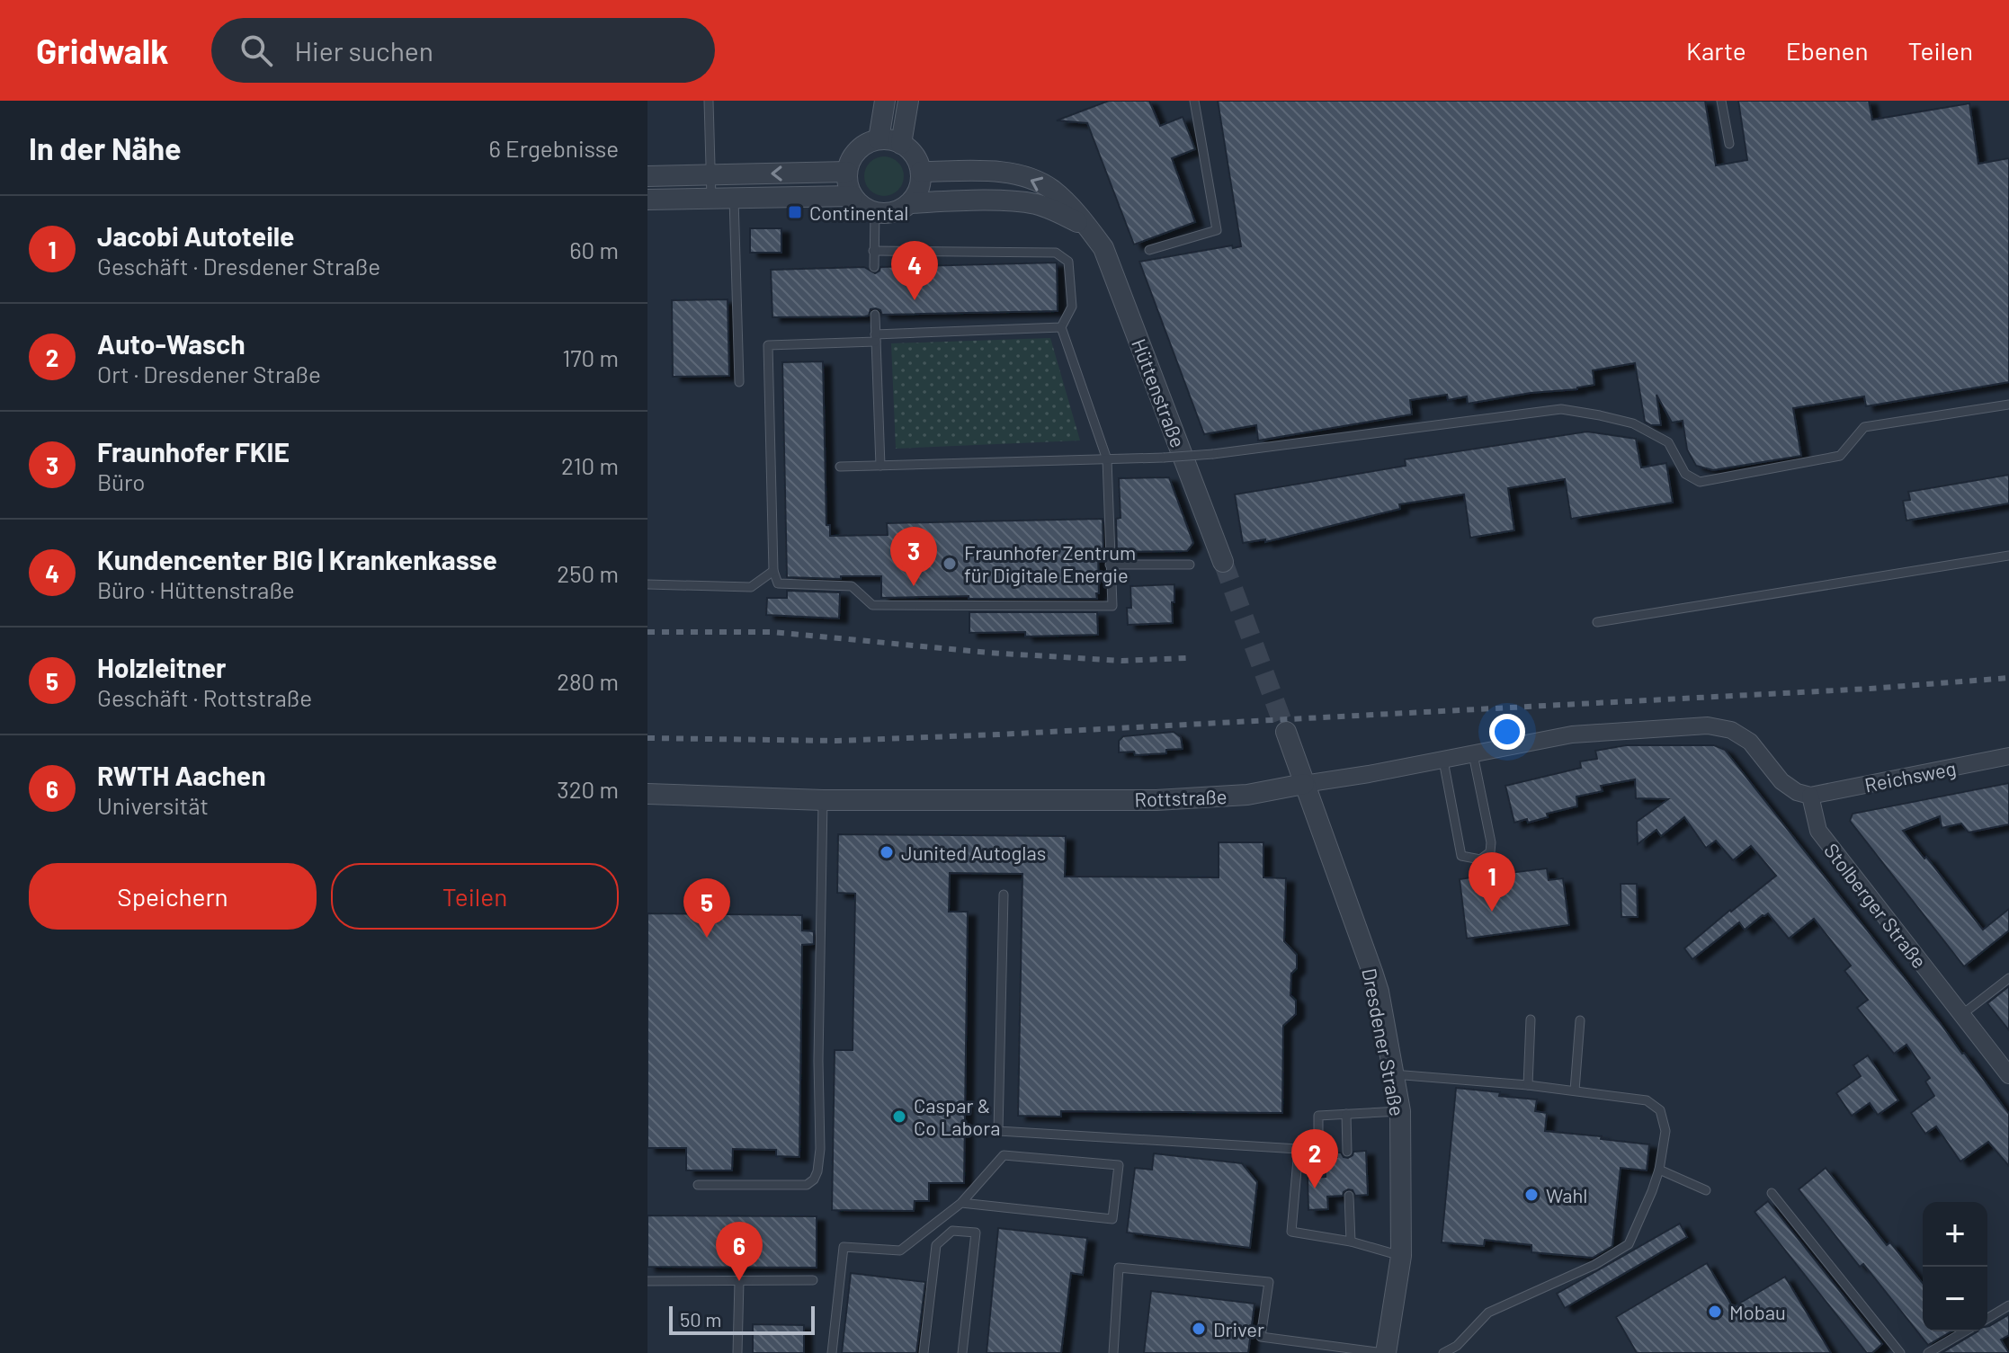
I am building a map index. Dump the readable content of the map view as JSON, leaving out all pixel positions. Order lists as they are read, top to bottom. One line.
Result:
{"streets":{"street":["Hüttenstraße","Reichsweg","Rottstraße","Stolberger Straße","Dresdener Straße"]},"crossings":[["Reichsweg","Rottstraße"],["Reichsweg","Stolberger Straße"],["Rottstraße","Stolberger Straße"],["Rottstraße","Dresdener Straße"]],"places":{"transit":["Continental"],"other":["Fraunhofer Zentrum für Digitale Energie","Junited Autoglas","Caspar & Co Labora","Wahl","Mobau","Driver"]},"scale_bar":"50 m","page":{"header":"Gridwalk","search":"Hier suchen","nav":["Karte","Ebenen","Teilen"],"heading":["In der Nähe","6 Ergebnisse"],"list":[{"mark":"1","name":"Jacobi Autoteile","note":"Geschäft · Dresdener Straße","value":"60 m"},{"mark":"2","name":"Auto-Wasch","note":"Ort · Dresdener Straße","value":"170 m"},{"mark":"3","name":"Fraunhofer FKIE","note":"Büro","value":"210 m"},{"mark":"4","name":"Kundencenter BIG | Krankenkasse","note":"Büro · Hüttenstraße","value":"250 m"},{"mark":"5","name":"Holzleitner","note":"Geschäft · Rottstraße","value":"280 m"},{"mark":"6","name":"RWTH Aachen","note":"Universität","value":"320 m"}],"pins":["4","3","1","5","2","6"],"buttons":["Speichern","Teilen"],"map_buttons":["+","−"],"scale":"50 m"}}
